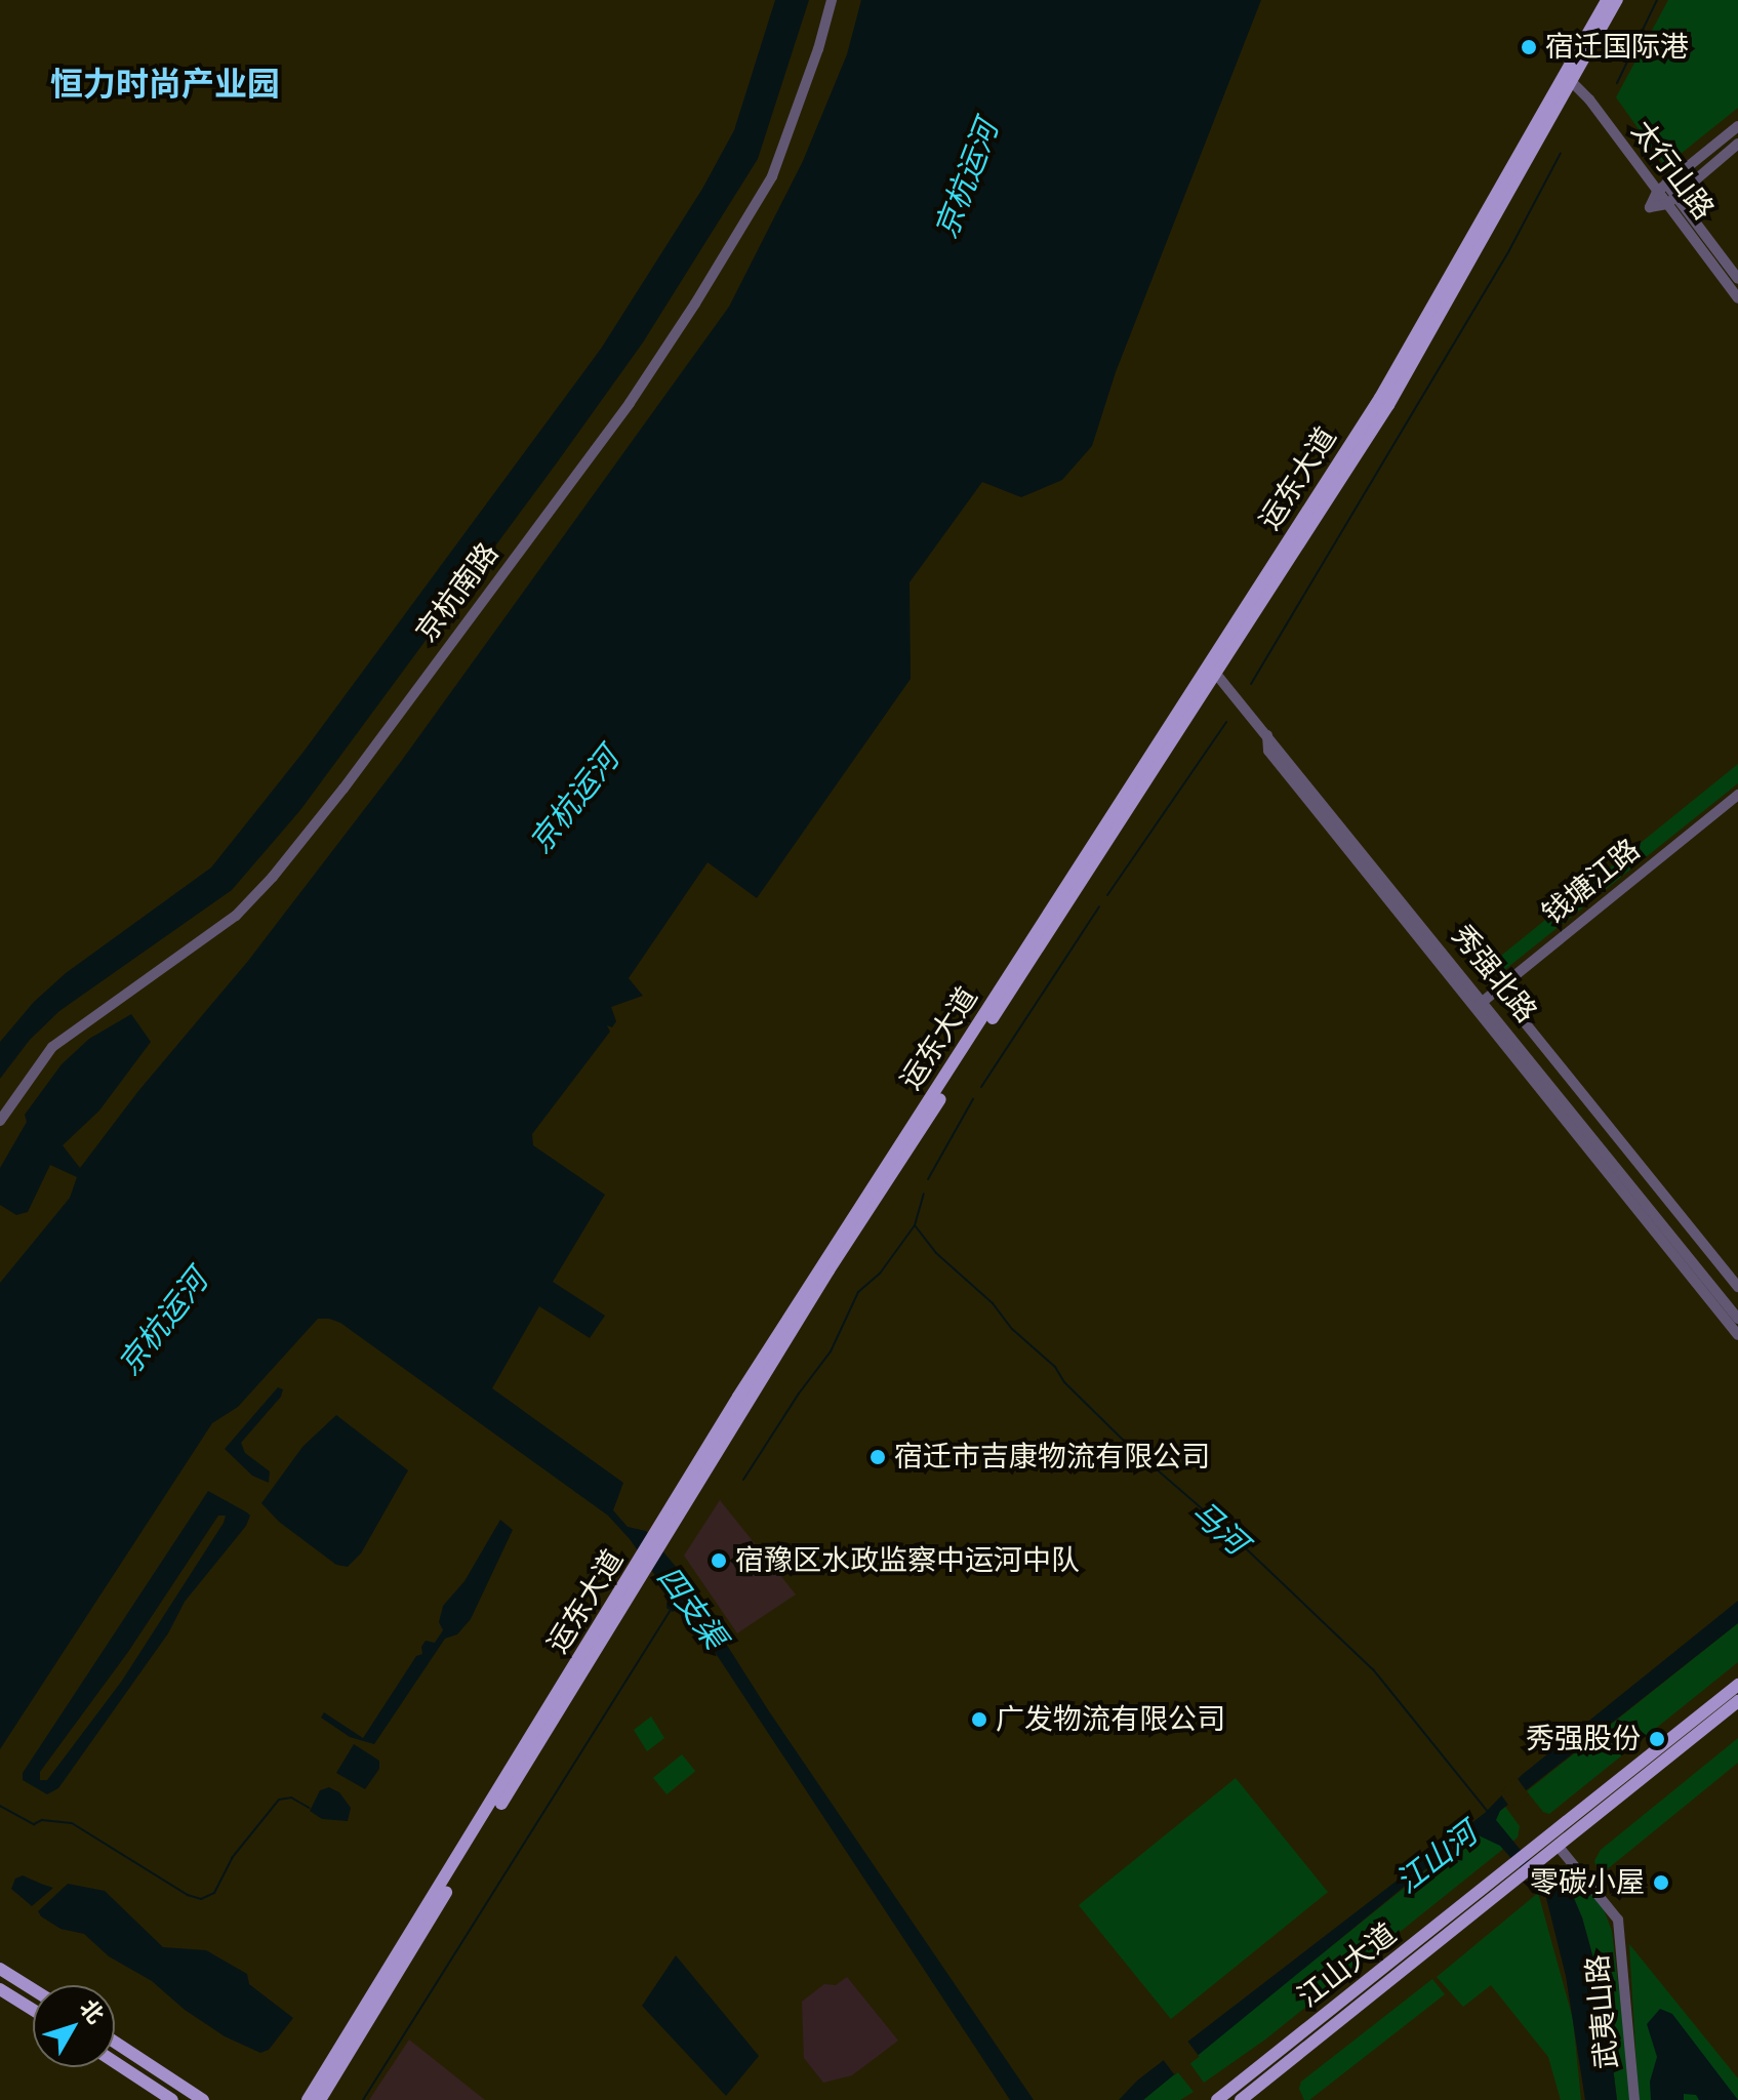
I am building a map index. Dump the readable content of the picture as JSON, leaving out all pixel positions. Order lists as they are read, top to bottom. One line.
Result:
{"streets":{"main road":["运东大道","江山大道"],"street":["太行山路","京杭南路","钱塘江路","秀强北路","武夷山路"]},"crossings":[["太行山路","运东大道"],["运东大道","秀强北路"],["钱塘江路","秀强北路"],["江山大道","武夷山路"]],"districts":["恒力时尚产业园"],"water":["京杭运河","马河","四支渠","江山河"],"places":["宿迁国际港","宿迁市吉康物流有限公司","宿豫区水政监察中运河中队","广发物流有限公司","秀强股份","零碳小屋"],"north":"top right"}
